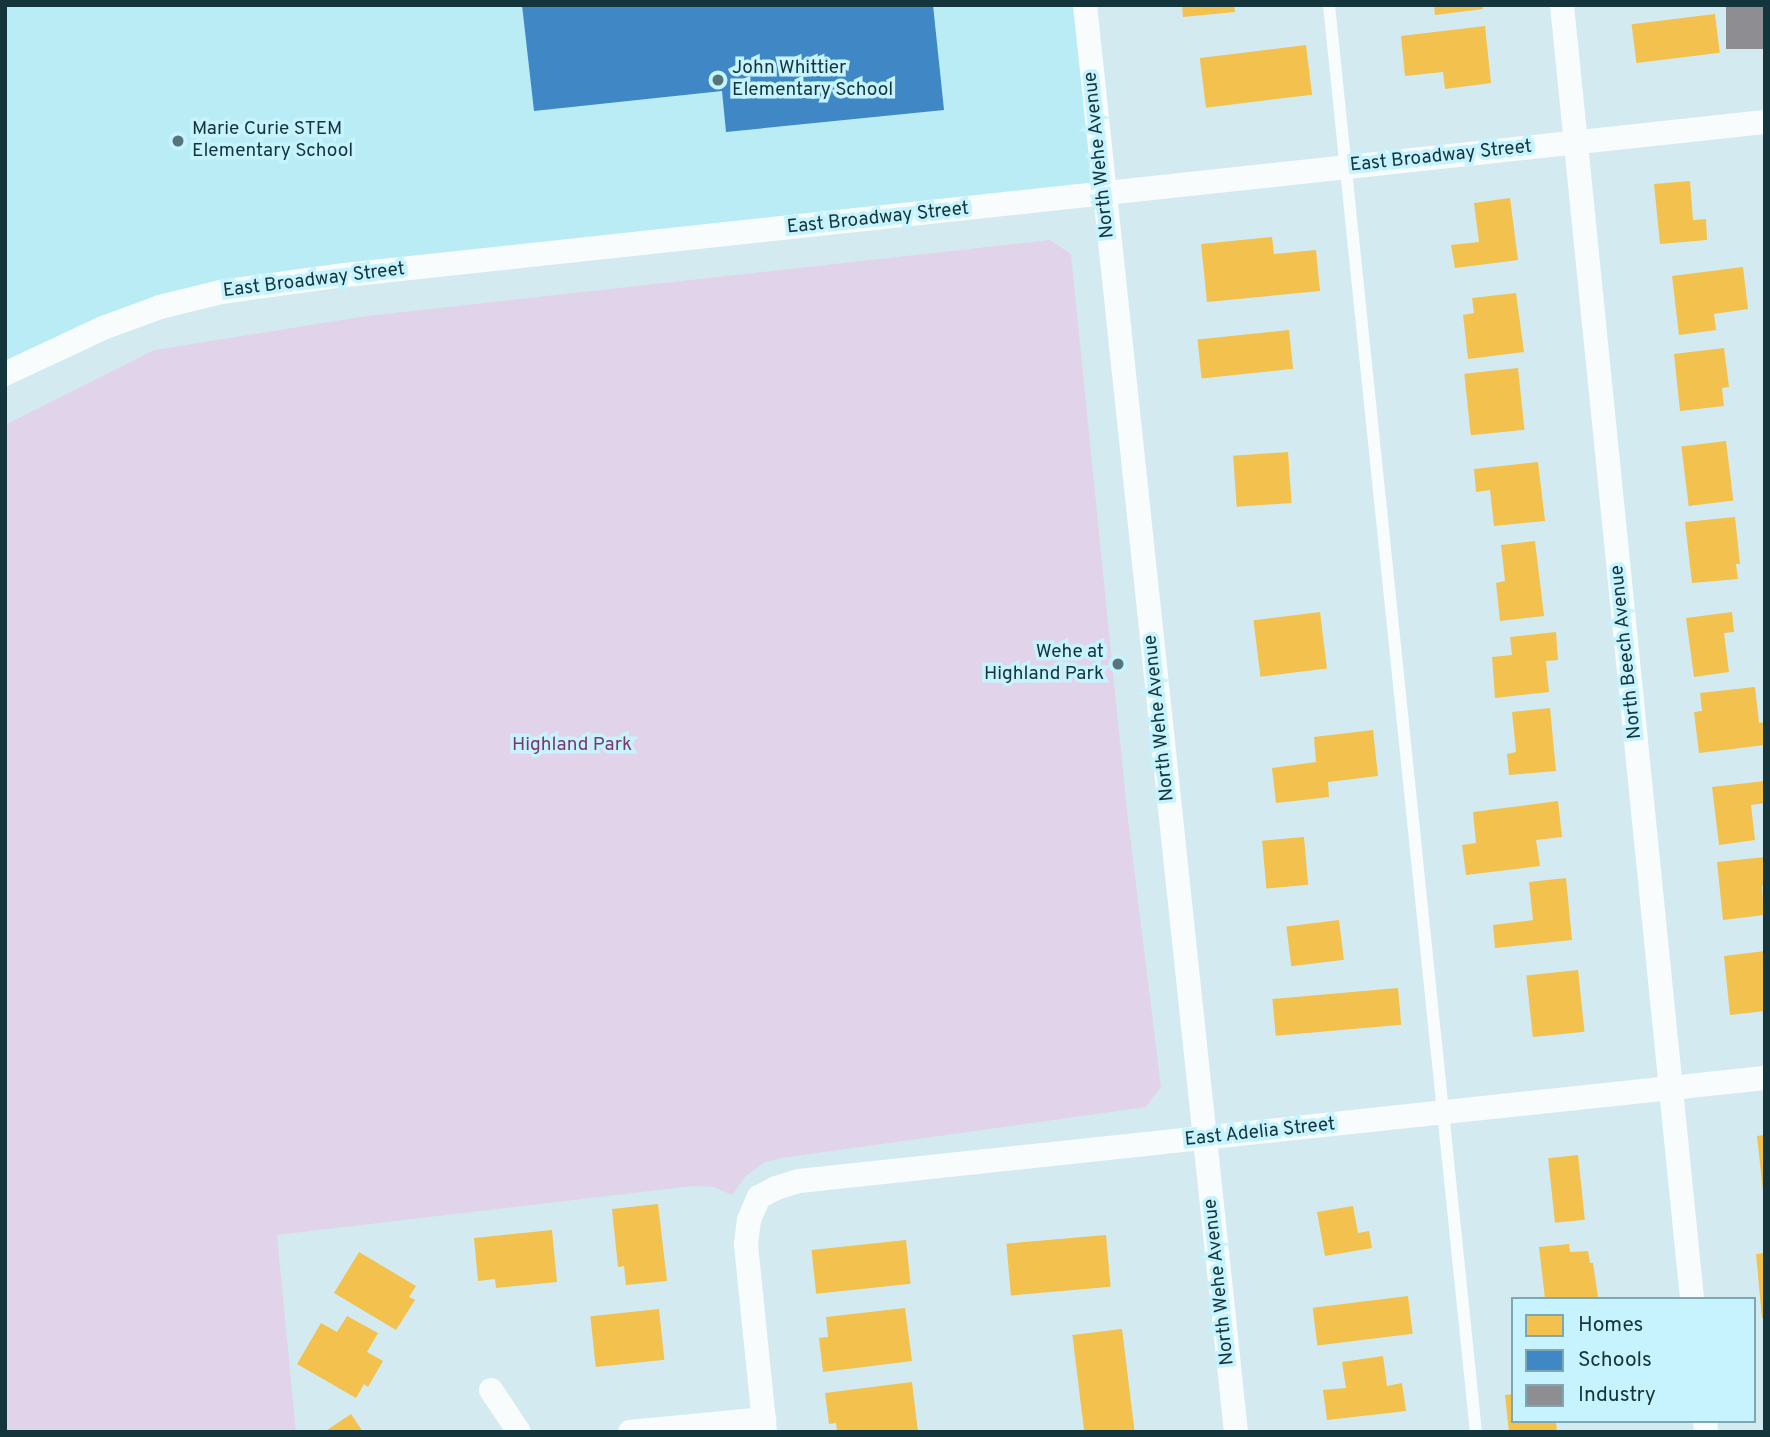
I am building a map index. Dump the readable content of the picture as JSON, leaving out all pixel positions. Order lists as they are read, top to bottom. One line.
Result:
{"streets":{"street":["North Wehe Avenue","East Broadway Street","North Beech Avenue","East Adelia Street"]},"crossings":[["North Wehe Avenue","East Broadway Street"],["North Wehe Avenue","East Adelia Street"],["East Broadway Street","North Beech Avenue"],["North Beech Avenue","East Adelia Street"]],"parks":["Highland Park"],"places":["John Whittier Elementary School","Marie Curie STEM Elementary School","Wehe at Highland Park"],"legend":["Homes","Schools","Industry"]}
